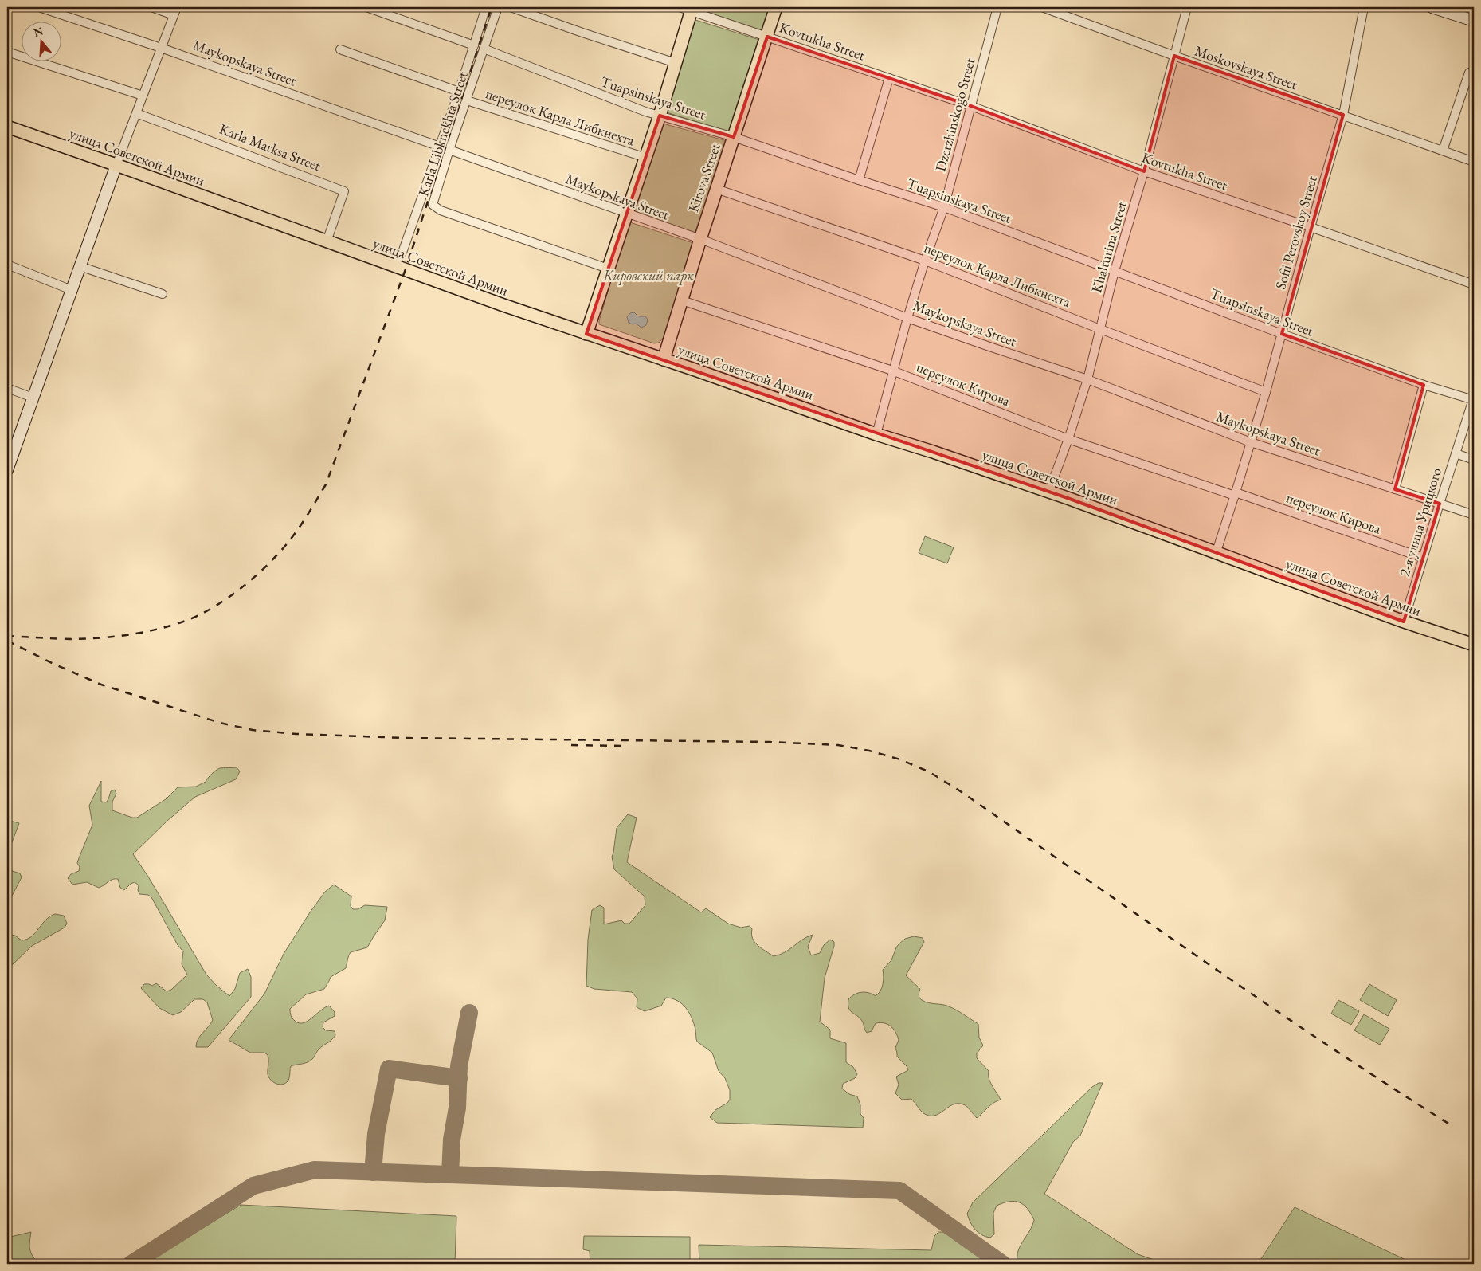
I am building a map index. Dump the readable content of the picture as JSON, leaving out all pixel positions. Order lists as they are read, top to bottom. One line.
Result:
{"streets":{"main road":["улица Советской Армии","Kirova Street"],"street":["Kovtukha Street","Maykopskaya Street","Moskovskaya Street","Tuapsinskaya Street","Dzerzhinskogo Street","переулок Карла Либкнехта","Karla Libknekhta Street","Karla Marksa Street","Sofii Perovskoy Street","Khalturina Street","переулок Кирова","2-я улица Урицкого"]},"crossings":[["Kovtukha Street","Dzerzhinskogo Street"],["Kovtukha Street","Kirova Street"],["Kovtukha Street","Sofii Perovskoy Street"],["Kovtukha Street","Khalturina Street"],["Maykopskaya Street","Dzerzhinskogo Street"],["Maykopskaya Street","Karla Libknekhta Street"],["Maykopskaya Street","Kirova Street"],["Maykopskaya Street","Sofii Perovskoy Street"],["Maykopskaya Street","Khalturina Street"],["Maykopskaya Street","2-я улица Урицкого"],["Moskovskaya Street","Sofii Perovskoy Street"],["Moskovskaya Street","Khalturina Street"],["Tuapsinskaya Street","Dzerzhinskogo Street"],["Tuapsinskaya Street","Karla Libknekhta Street"],["Tuapsinskaya Street","Kirova Street"],["Tuapsinskaya Street","Sofii Perovskoy Street"],["Tuapsinskaya Street","Khalturina Street"],["Tuapsinskaya Street","2-я улица Урицкого"],["Dzerzhinskogo Street","переулок Карла Либкнехта"],["Dzerzhinskogo Street","улица Советской Армии"],["Dzerzhinskogo Street","переулок Кирова"],["переулок Карла Либкнехта","Karla Libknekhta Street"],["переулок Карла Либкнехта","Kirova Street"],["переулок Карла Либкнехта","Sofii Perovskoy Street"],["переулок Карла Либкнехта","Khalturina Street"],["Karla Libknekhta Street","улица Советской Армии"],["Karla Marksa Street","улица Советской Армии"],["улица Советской Армии","Kirova Street"],["улица Советской Армии","Sofii Perovskoy Street"],["улица Советской Армии","Khalturina Street"],["улица Советской Армии","2-я улица Урицкого"],["Kirova Street","переулок Кирова"],["Sofii Perovskoy Street","переулок Кирова"],["Khalturina Street","переулок Кирова"],["переулок Кирова","2-я улица Урицкого"]],"parks":["Кировский парк"],"north":"top"}
